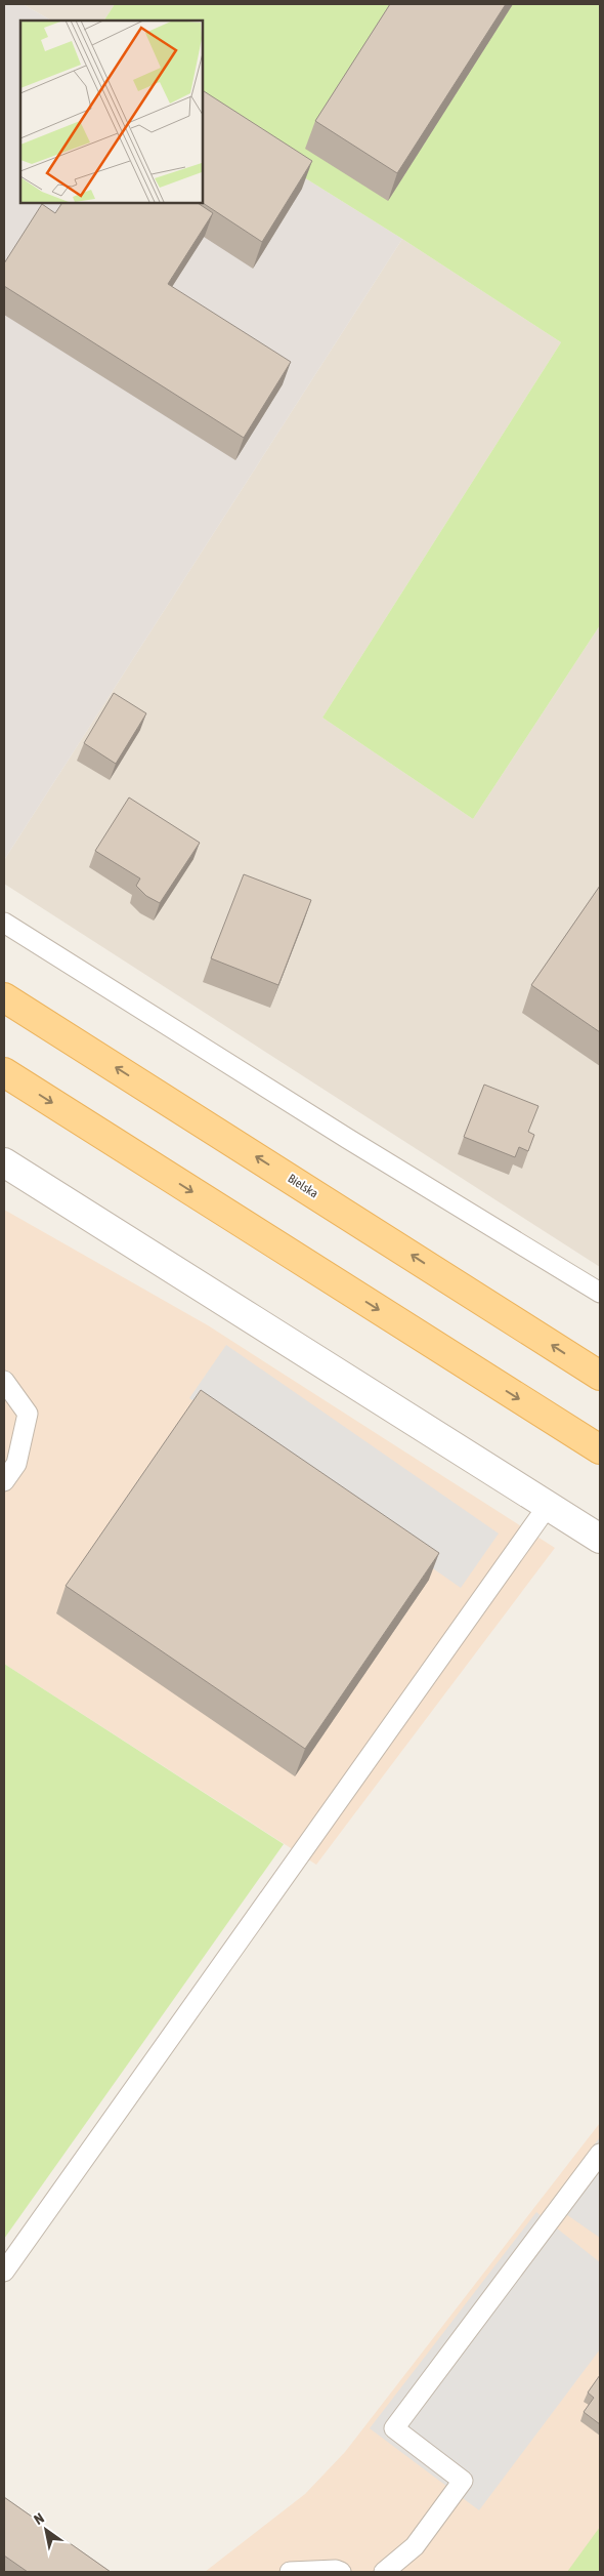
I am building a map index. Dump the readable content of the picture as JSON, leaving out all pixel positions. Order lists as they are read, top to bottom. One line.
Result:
{"streets":{"main road":["Bielska"]},"north":"top left"}
